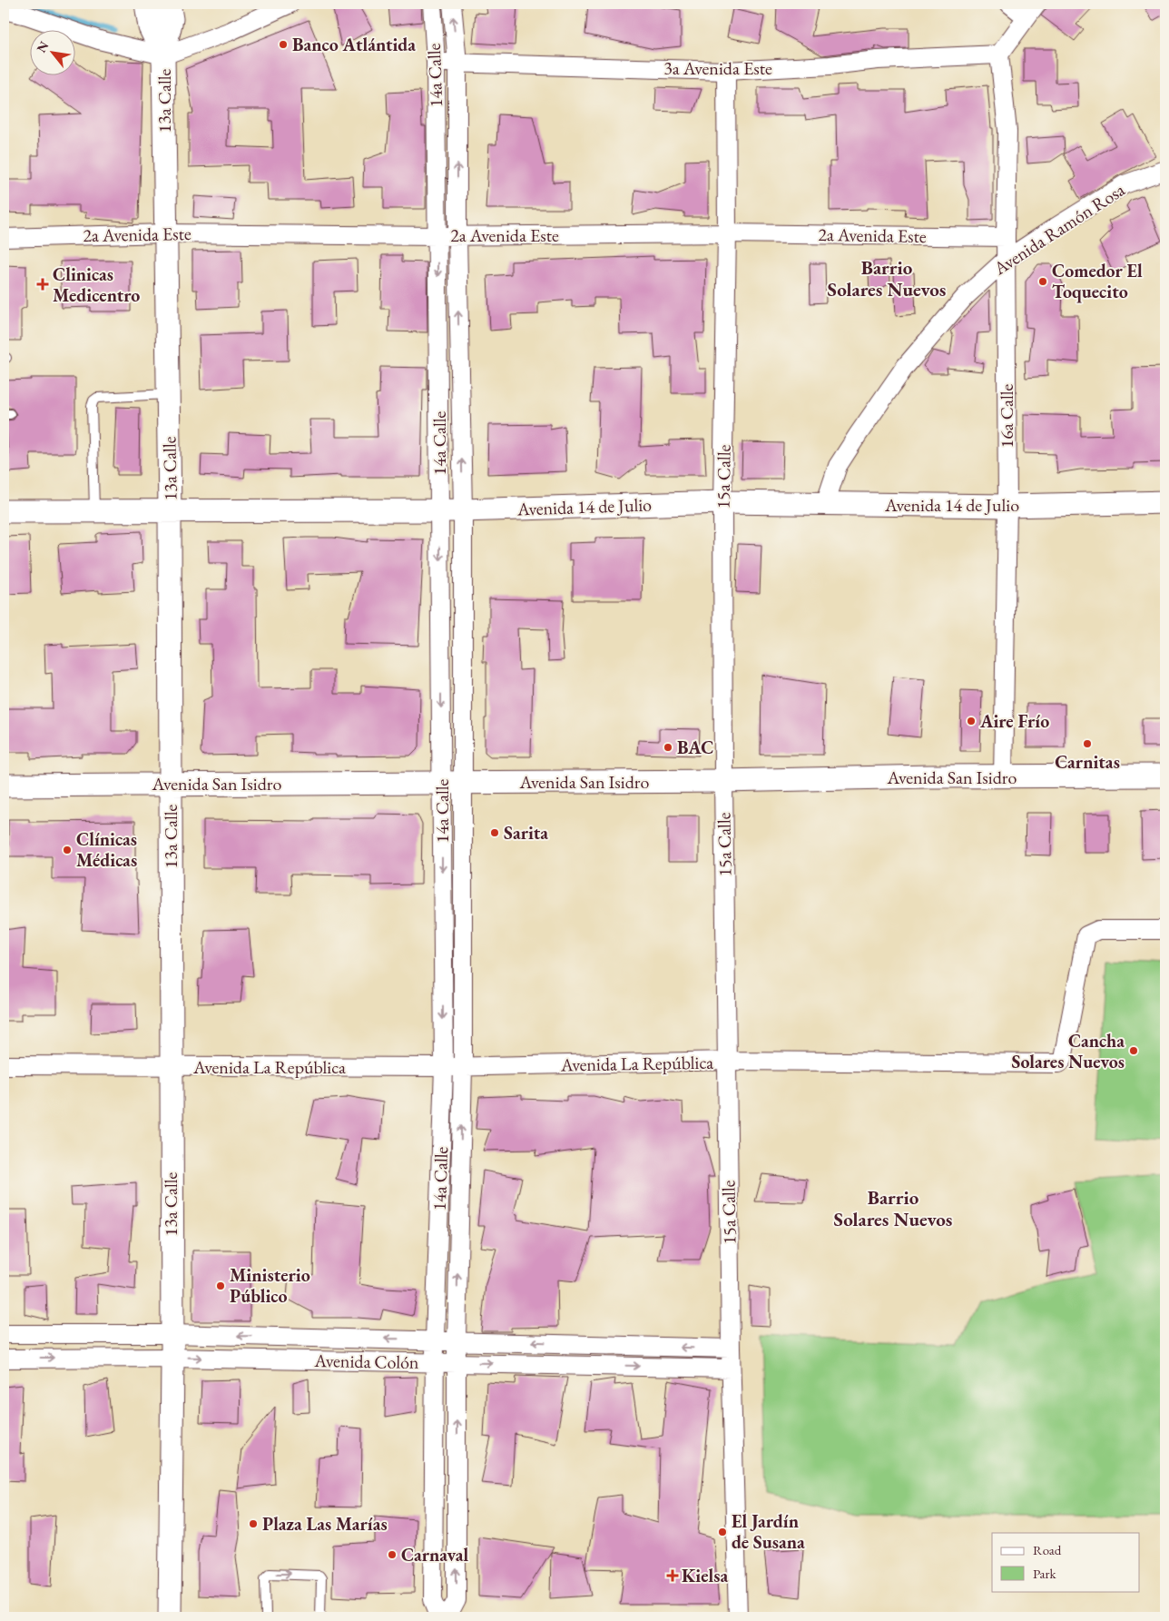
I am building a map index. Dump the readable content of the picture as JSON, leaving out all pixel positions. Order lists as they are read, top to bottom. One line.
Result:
{"streets":{"street":["3a Avenida Este","14a Calle","13a Calle","Avenida Ramón Rosa","2a Avenida Este","16a Calle","15a Calle","Avenida 14 de Julio","Avenida San Isidro","Avenida La República","Avenida Colón"]},"crossings":[["3a Avenida Este","14a Calle"],["3a Avenida Este","16a Calle"],["3a Avenida Este","15a Calle"],["14a Calle","2a Avenida Este"],["14a Calle","Avenida 14 de Julio"],["14a Calle","Avenida San Isidro"],["14a Calle","Avenida La República"],["14a Calle","Avenida Colón"],["13a Calle","2a Avenida Este"],["13a Calle","Avenida 14 de Julio"],["13a Calle","Avenida San Isidro"],["13a Calle","Avenida La República"],["13a Calle","Avenida Colón"],["Avenida Ramón Rosa","16a Calle"],["Avenida Ramón Rosa","Avenida 14 de Julio"],["2a Avenida Este","16a Calle"],["2a Avenida Este","15a Calle"],["16a Calle","Avenida 14 de Julio"],["16a Calle","Avenida San Isidro"],["15a Calle","Avenida 14 de Julio"],["15a Calle","Avenida San Isidro"],["15a Calle","Avenida La República"],["15a Calle","Avenida Colón"]],"districts":["Barrio Solares Nuevos","Barrio Solares Nuevos"],"places":{"other":["Banco Atlántida","Comedor El Toquecito","Aire Frío","Carnitas","BAC","Sarita","Clínicas Médicas","Cancha Solares Nuevos","Ministerio Público","Plaza Las Marías","El Jardín de Susana","Carnaval"],"health":["Clinicas Medicentro","Kielsa"]},"legend":["Road","Park"],"north":"top left"}
